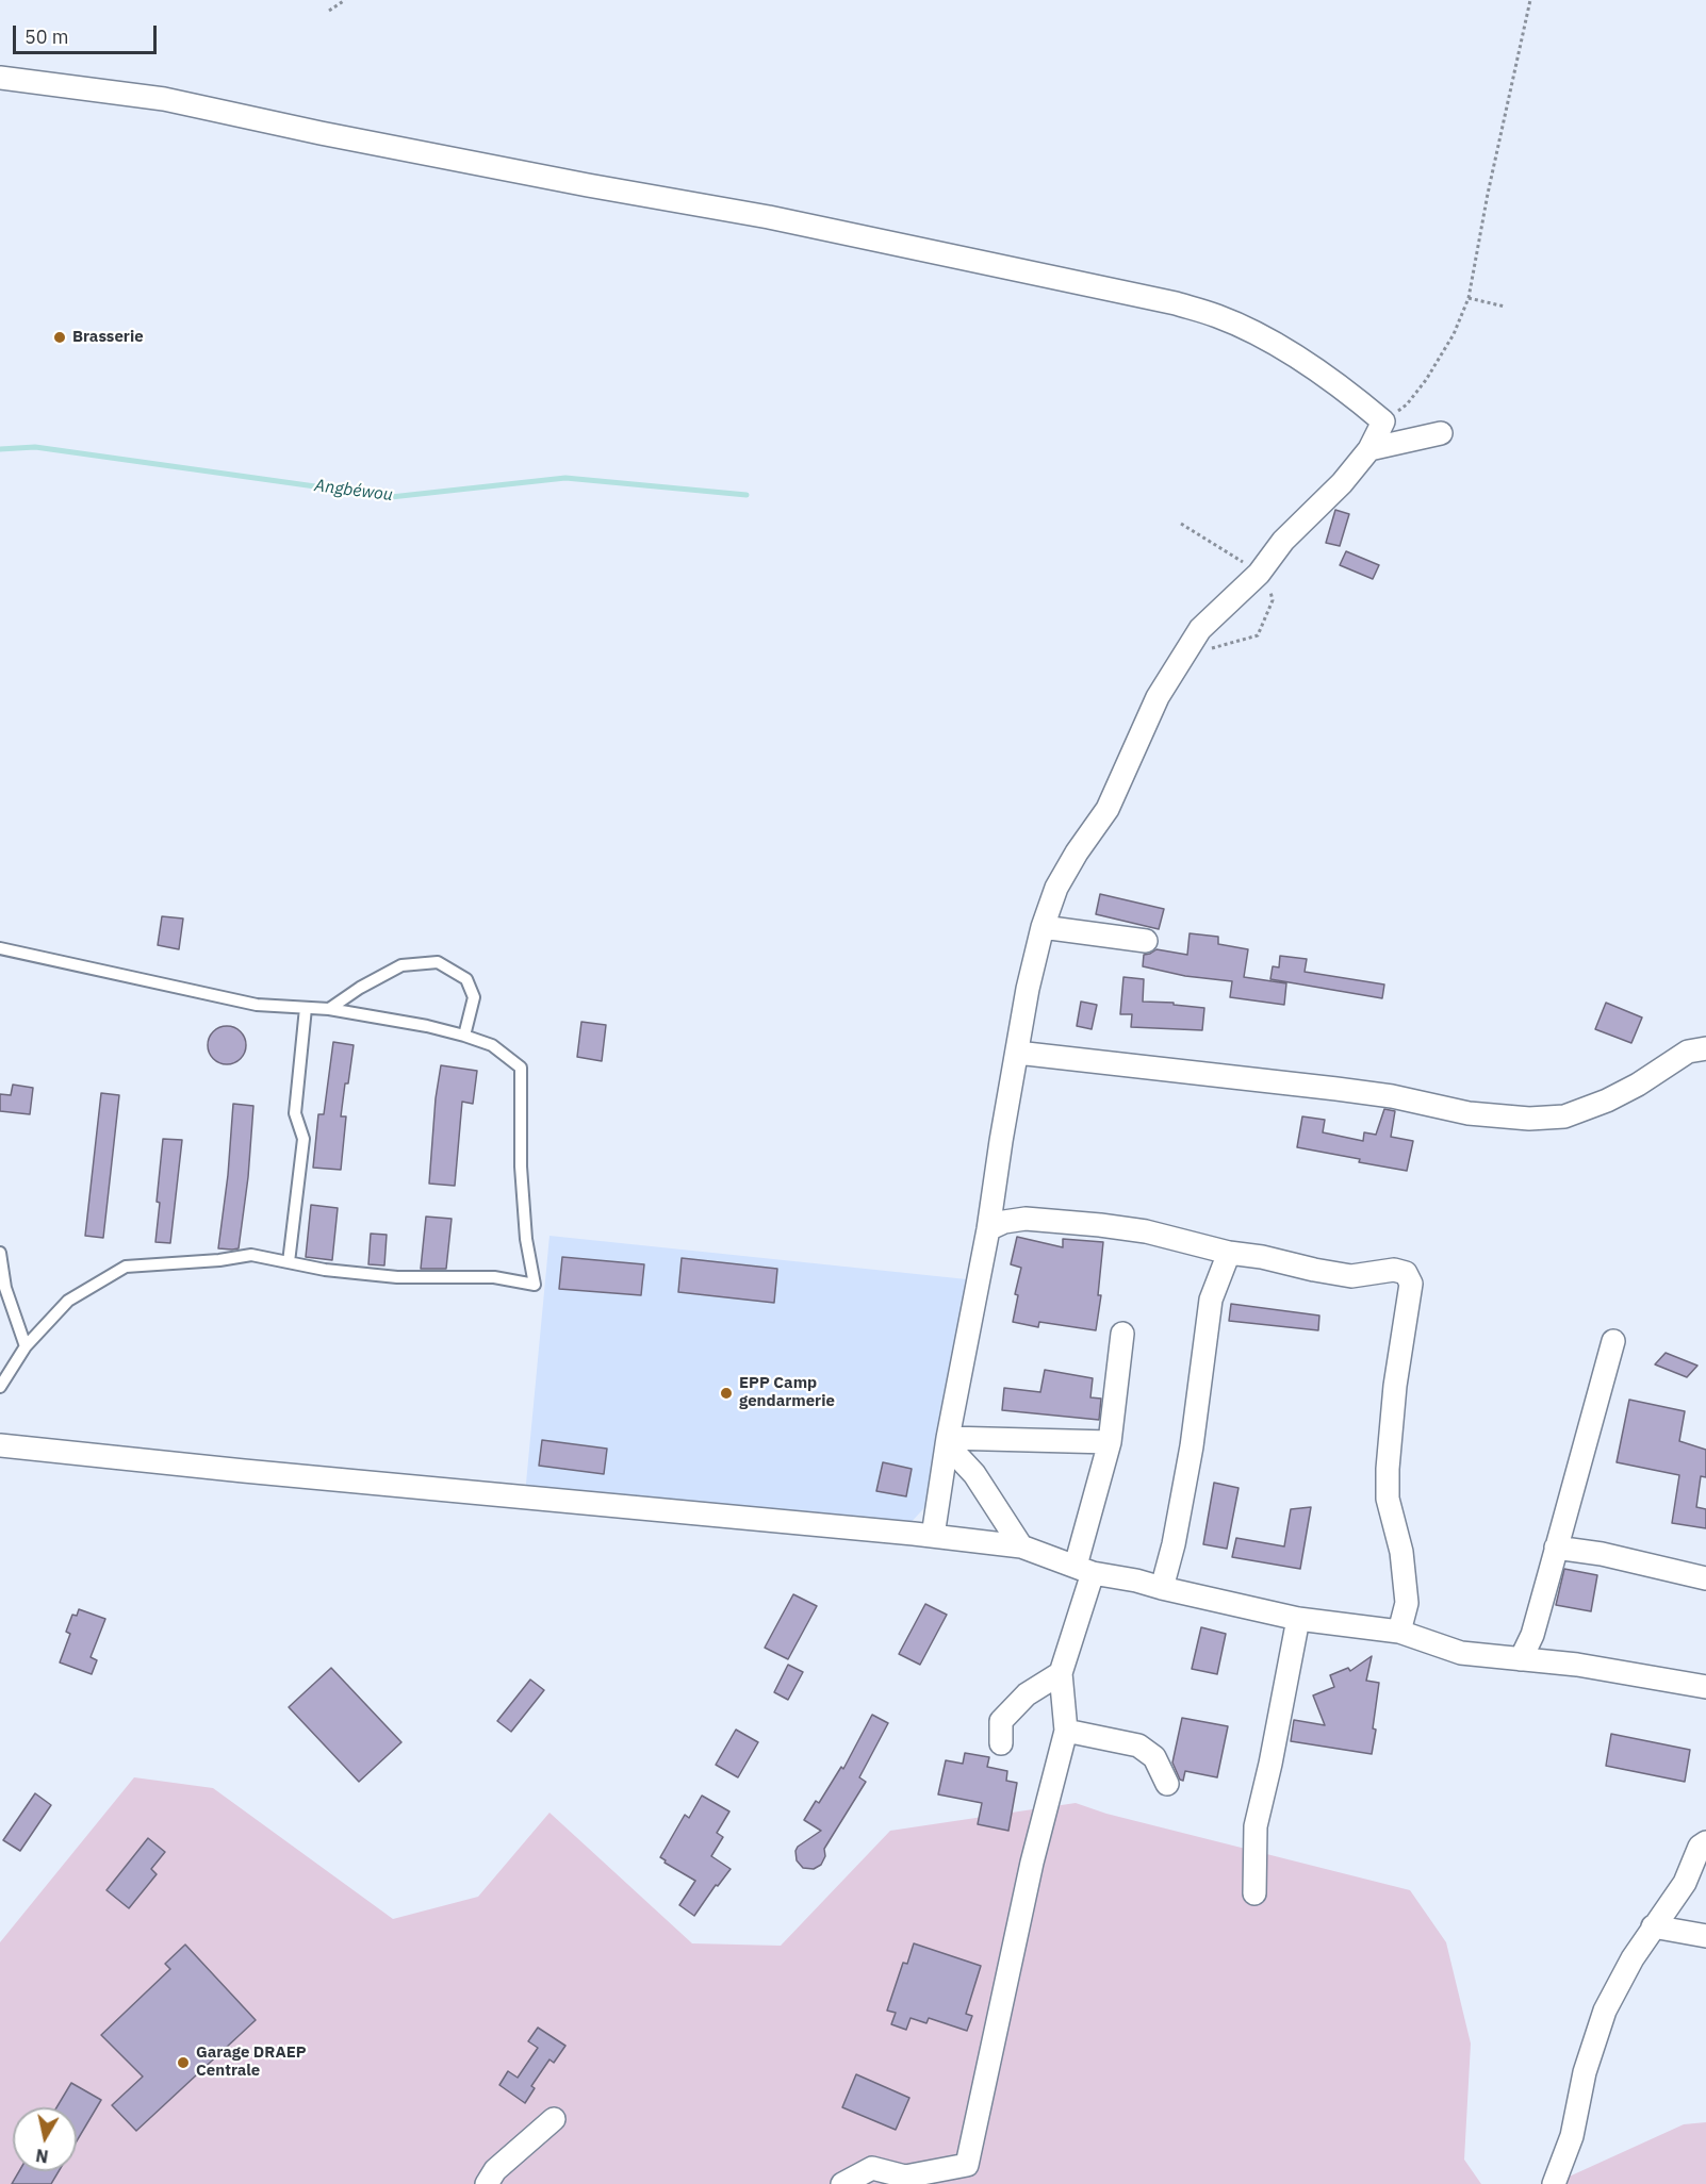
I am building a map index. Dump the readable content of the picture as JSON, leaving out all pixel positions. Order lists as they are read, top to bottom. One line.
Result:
{"water":["Angbéwou"],"places":["Brasserie","EPP Camp gendarmerie","Garage DRAEP Centrale"],"scale_bar":"50 m","north":"bottom"}
